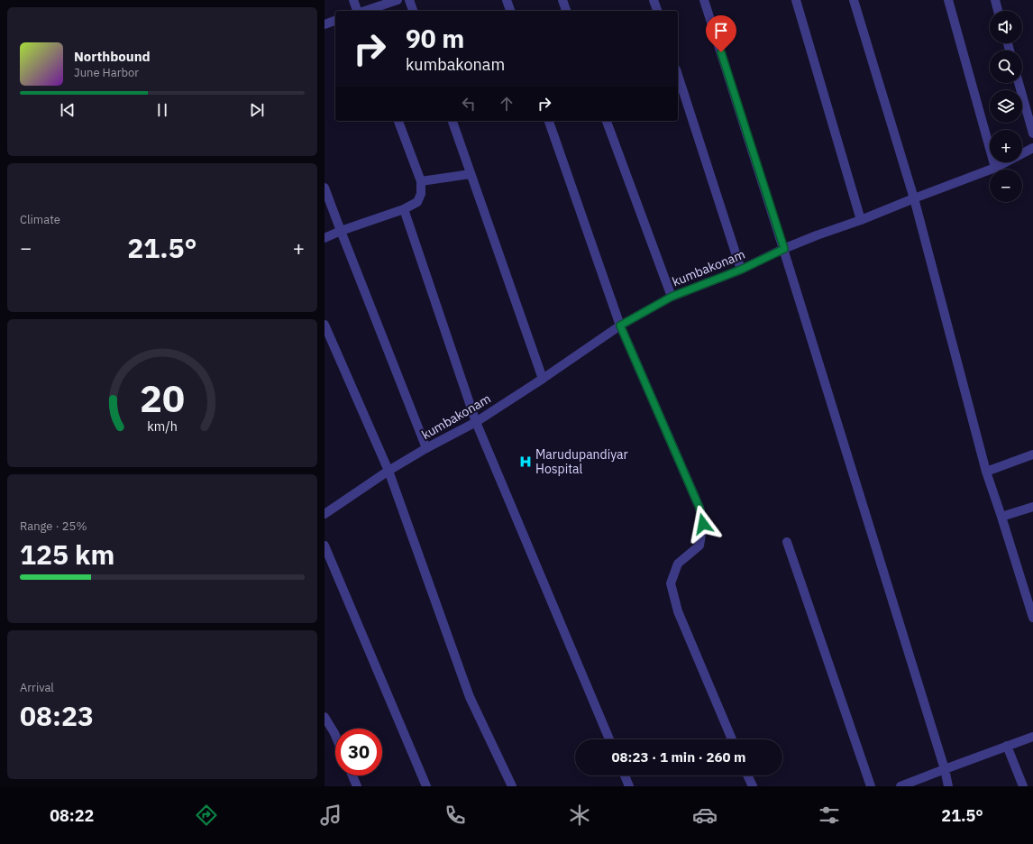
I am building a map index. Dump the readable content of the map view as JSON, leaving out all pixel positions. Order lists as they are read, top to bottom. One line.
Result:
{"streets":{"street":["kumbakonam"]},"places":{"hospital":["Marudupandiyar Hospital"]},"page":{"map_buttons":["+","−"],"turn":["90 m","kumbakonam"],"song":["Northbound","June Harbor"],"tile":["Climate",["Range · 25%","125 km"],["Arrival","08:23"]],"heat":["−","21.5°","+"],"limit":"30","trip":"08:23 · 1 min · 260 m","tabs":["08:22","21.5°"],"gauge":["20","km/h"]}}
